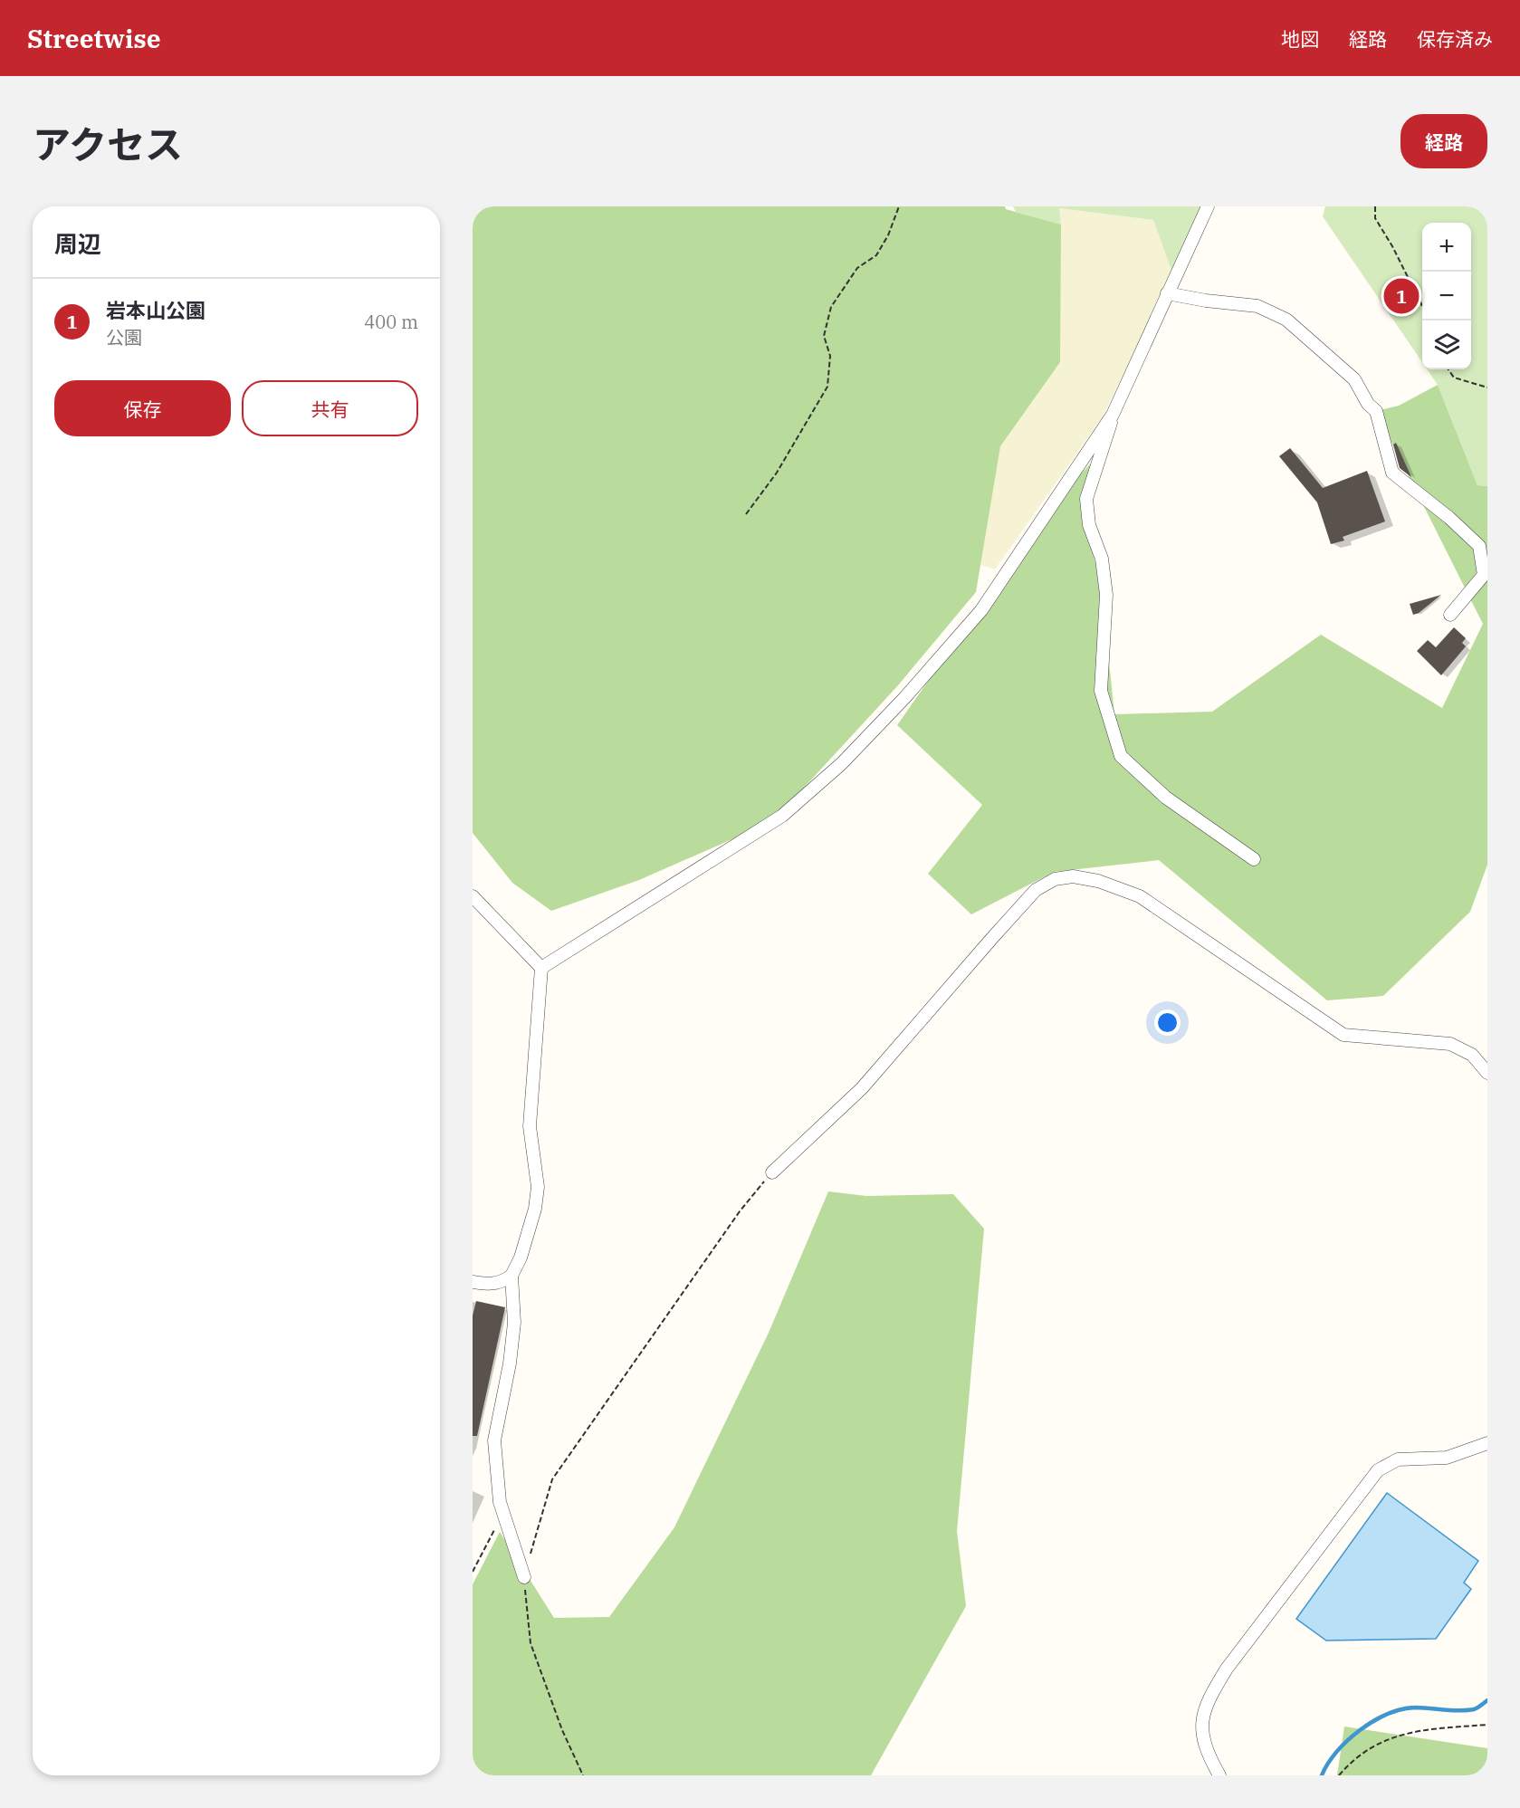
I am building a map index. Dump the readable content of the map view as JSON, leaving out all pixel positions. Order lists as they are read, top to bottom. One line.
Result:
{"page":{"header":"Streetwise","nav":["地図","経路","保存済み"],"title":"アクセス","buttons":["経路",["保存","共有"]],"heading":"周辺","map_buttons":["+","−"],"pins":"1","list":[{"mark":"1","name":"岩本山公園","note":"公園","value":"400 m"}]}}
